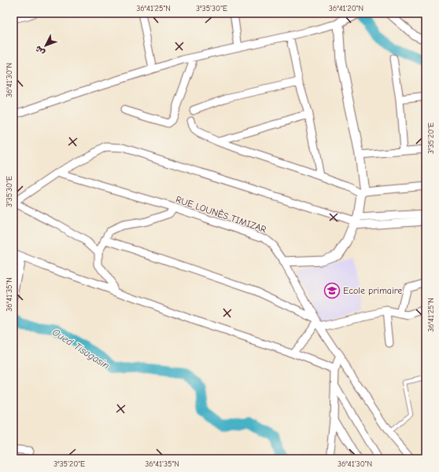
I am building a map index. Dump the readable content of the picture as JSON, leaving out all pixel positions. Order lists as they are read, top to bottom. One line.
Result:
{"streets":{"street":["RUE LOUNÈS TIMIZAR"]},"water":["Oued Tisagasin"],"places":{"school or university":["Ecole primaire"]},"north":"bottom left","coordinates":["36°41'25\"N","3°35'30\"E","36°41'20\"N","36°41'30\"N","3°35'20\"E","36°41'35\"N"]}
